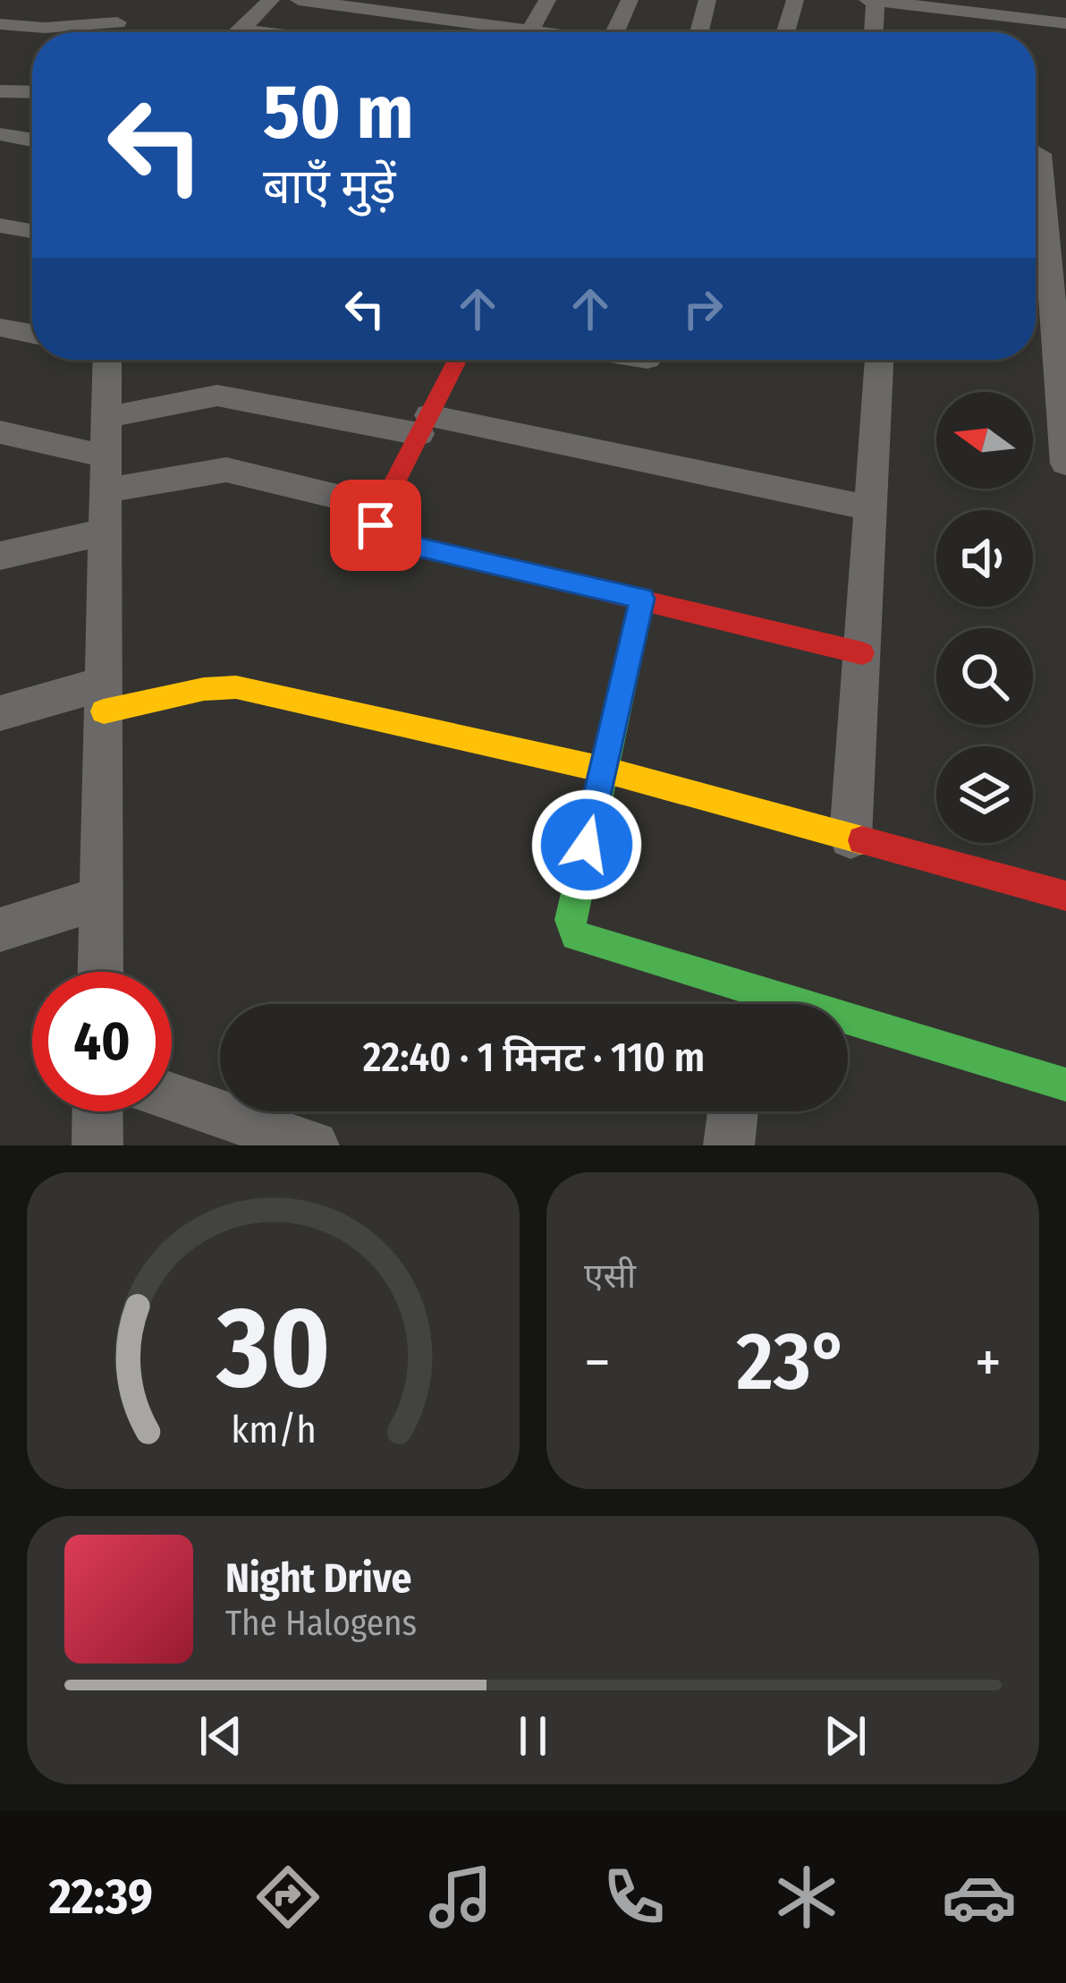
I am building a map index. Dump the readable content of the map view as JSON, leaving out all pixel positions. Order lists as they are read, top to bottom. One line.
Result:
{"north":"left","page":{"turn":["50 m","बाएँ मुड़ें"],"limit":"40","trip":"22:40 · 1 मिनट · 110 m","tile":"एसी","heat":["−","23°","+"],"song":["Night Drive","The Halogens"],"tabs":"22:39","gauge":["30","km/h"]}}
